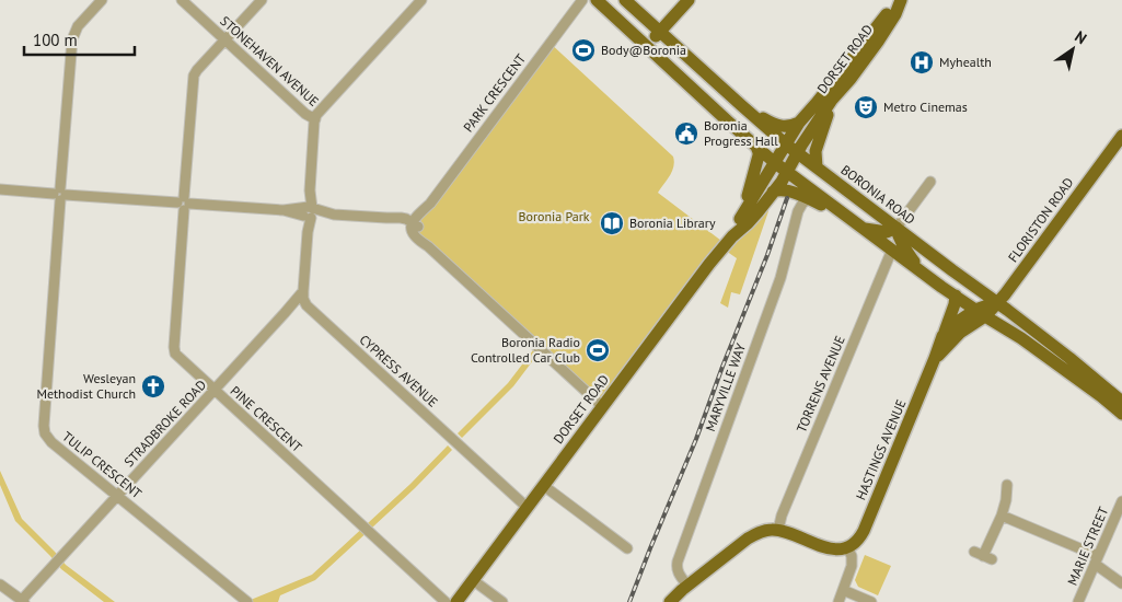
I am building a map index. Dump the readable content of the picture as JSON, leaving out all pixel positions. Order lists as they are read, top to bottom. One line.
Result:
{"streets":{"main road":["DORSET ROAD","BORONIA ROAD","FLORISTON ROAD","HASTINGS AVENUE"],"street":["STONEHAVEN AVENUE","PARK CRESCENT","CYPRESS AVENUE","TORRENS AVENUE","MARYVILLE WAY","PINE CRESCENT","STRADBROKE ROAD","TULIP CRESCENT","MARIE STREET"]},"crossings":[["DORSET ROAD","BORONIA ROAD"],["DORSET ROAD","CYPRESS AVENUE"],["STONEHAVEN AVENUE","PINE CRESCENT"],["BORONIA ROAD","FLORISTON ROAD"],["BORONIA ROAD","HASTINGS AVENUE"],["FLORISTON ROAD","HASTINGS AVENUE"],["CYPRESS AVENUE","STRADBROKE ROAD"],["PINE CRESCENT","STRADBROKE ROAD"],["STRADBROKE ROAD","TULIP CRESCENT"]],"parks":["Boronia Park"],"places":{"sports":["Body@Boronia","Boronia Radio Controlled Car Club"],"hospital":["Myhealth"],"theatre":["Metro Cinemas"],"public building":["Boronia Progress Hall"],"library":["Boronia Library"],"church":["Wesleyan Methodist Church"]},"scale_bar":"100 m","north":"top right"}
